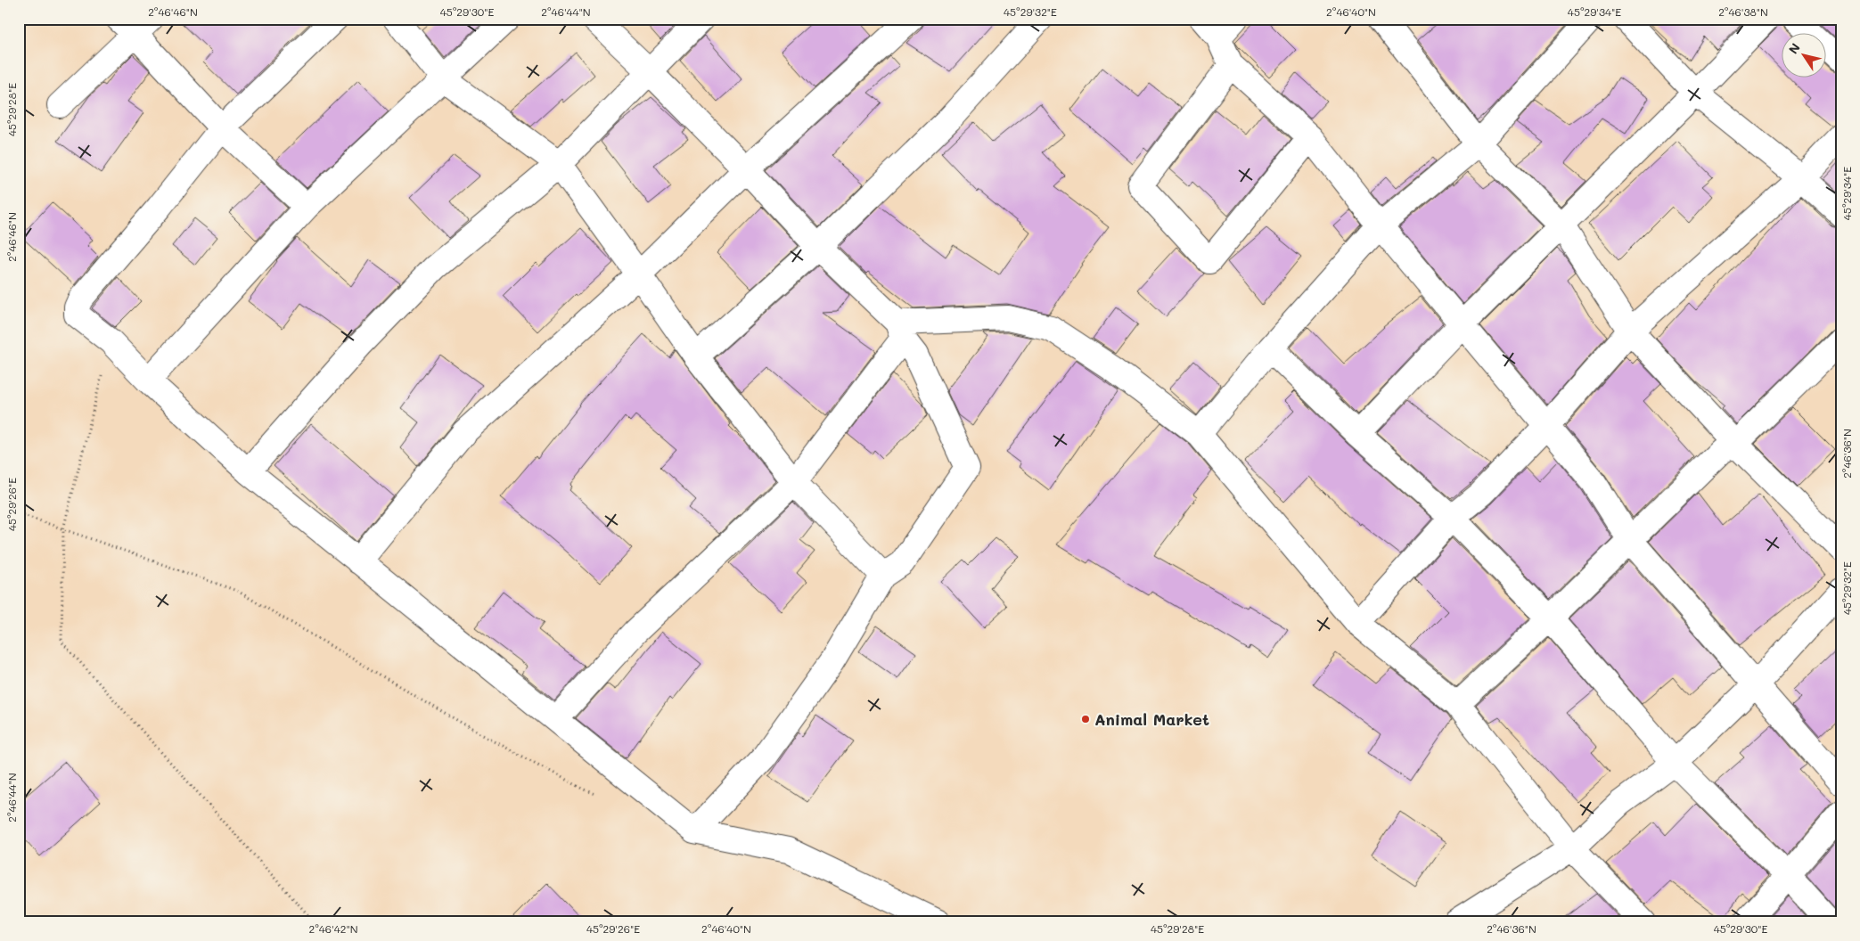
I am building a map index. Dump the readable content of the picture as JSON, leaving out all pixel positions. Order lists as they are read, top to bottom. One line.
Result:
{"places":["Animal Market"],"north":"top left","coordinates":["2°46'46\"N","45°29'30\"E","2°46'44\"N","45°29'32\"E","2°46'40\"N","45°29'34\"E","2°46'38\"N","45°29'28\"E","2°46'36\"N","45°29'26\"E","2°46'42\"N"]}
